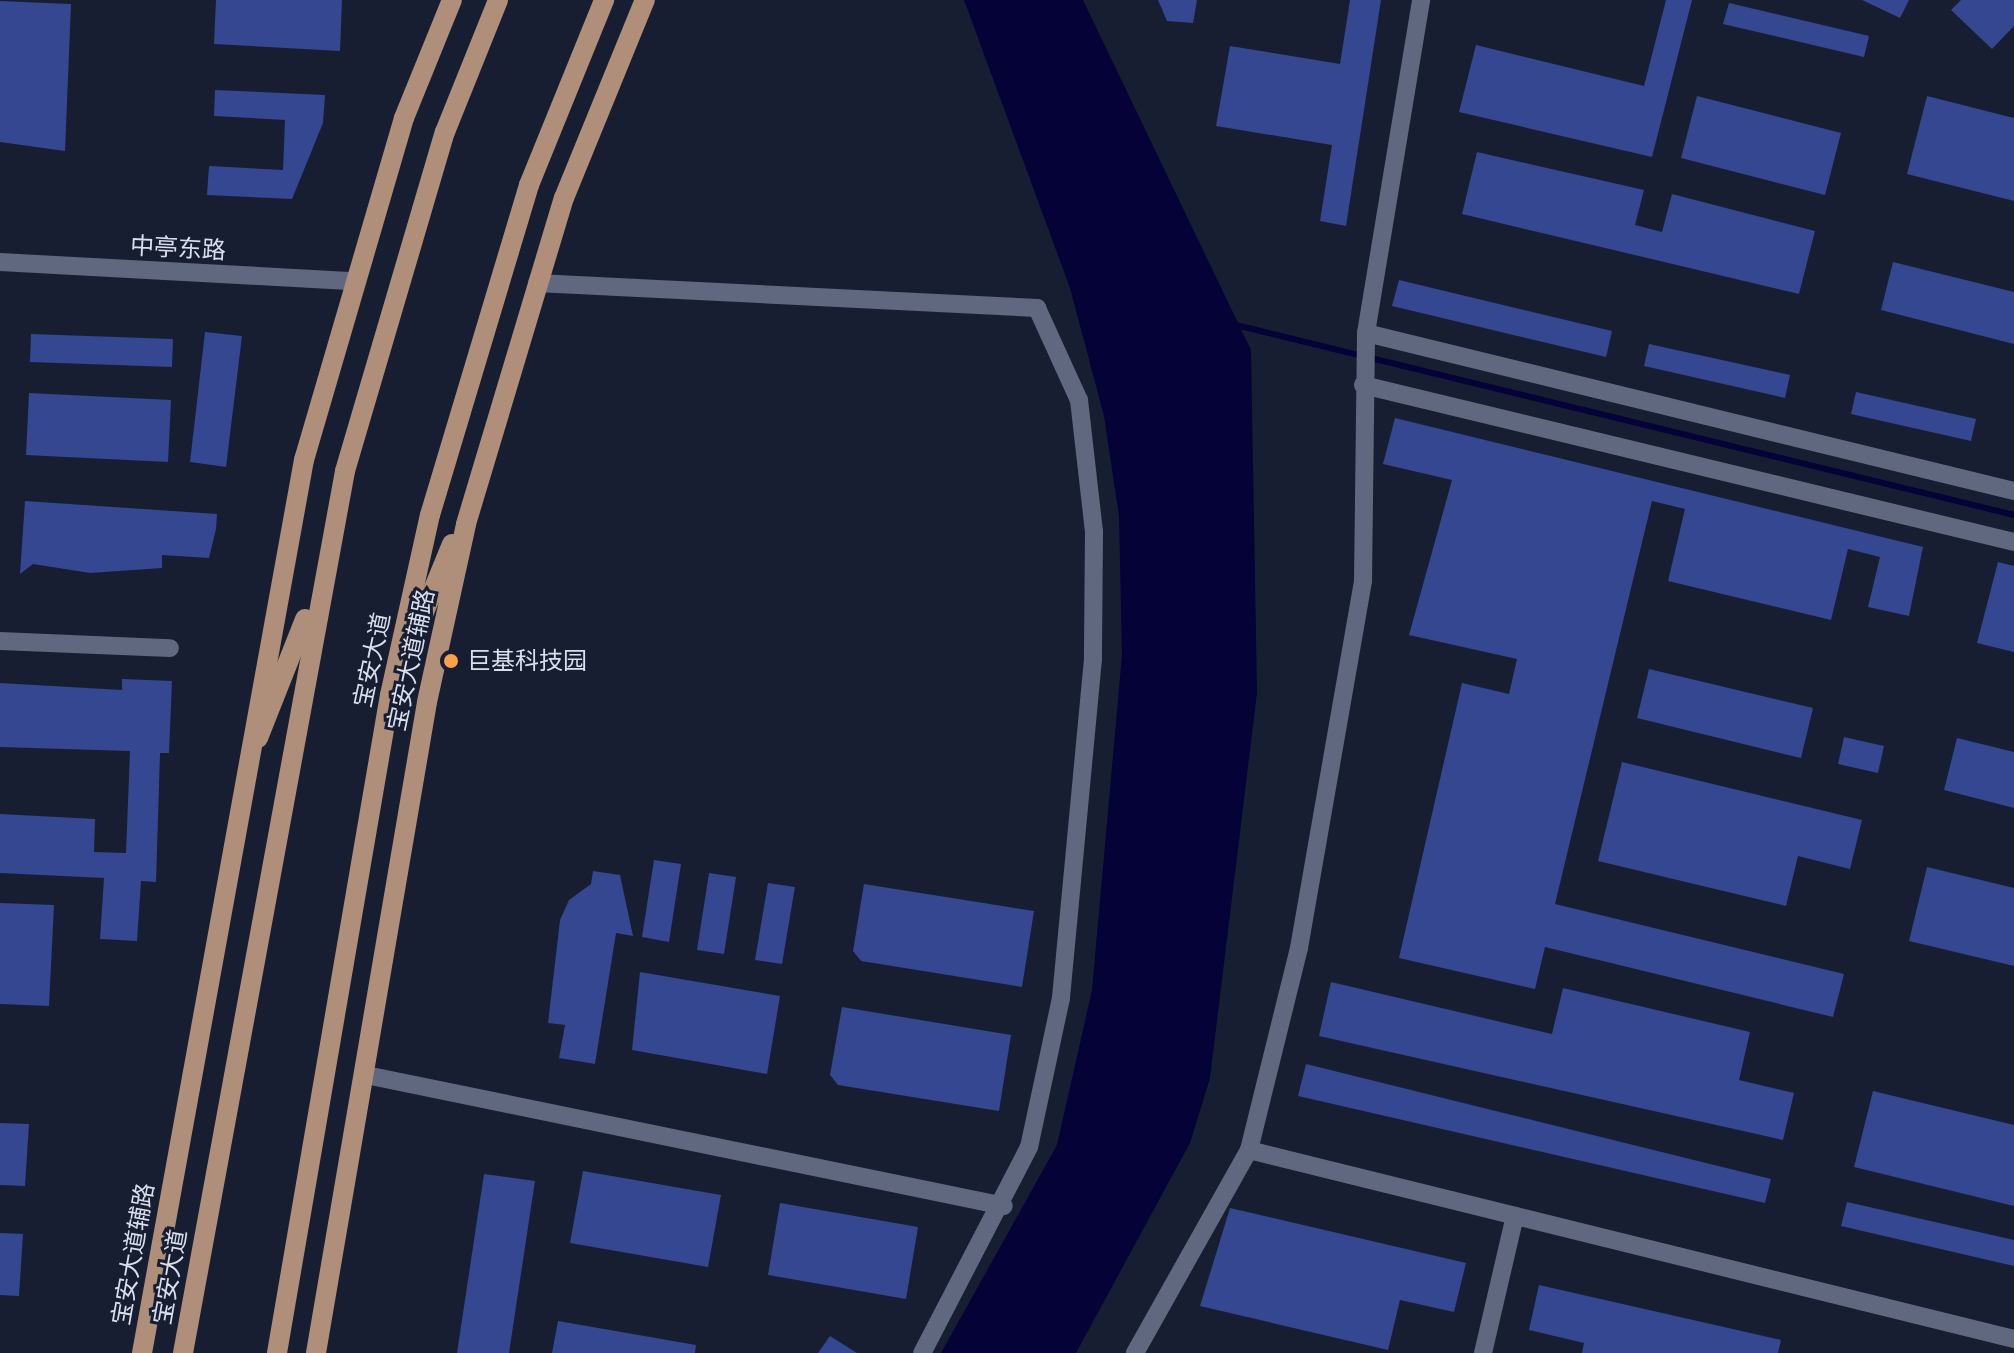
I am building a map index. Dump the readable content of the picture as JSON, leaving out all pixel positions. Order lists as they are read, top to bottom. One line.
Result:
{"streets":{"main road":["宝安大道","宝安大道辅路"],"street":["中亭东路"]},"crossings":[["中亭东路","宝安大道辅路"]],"places":["巨基科技园"]}
